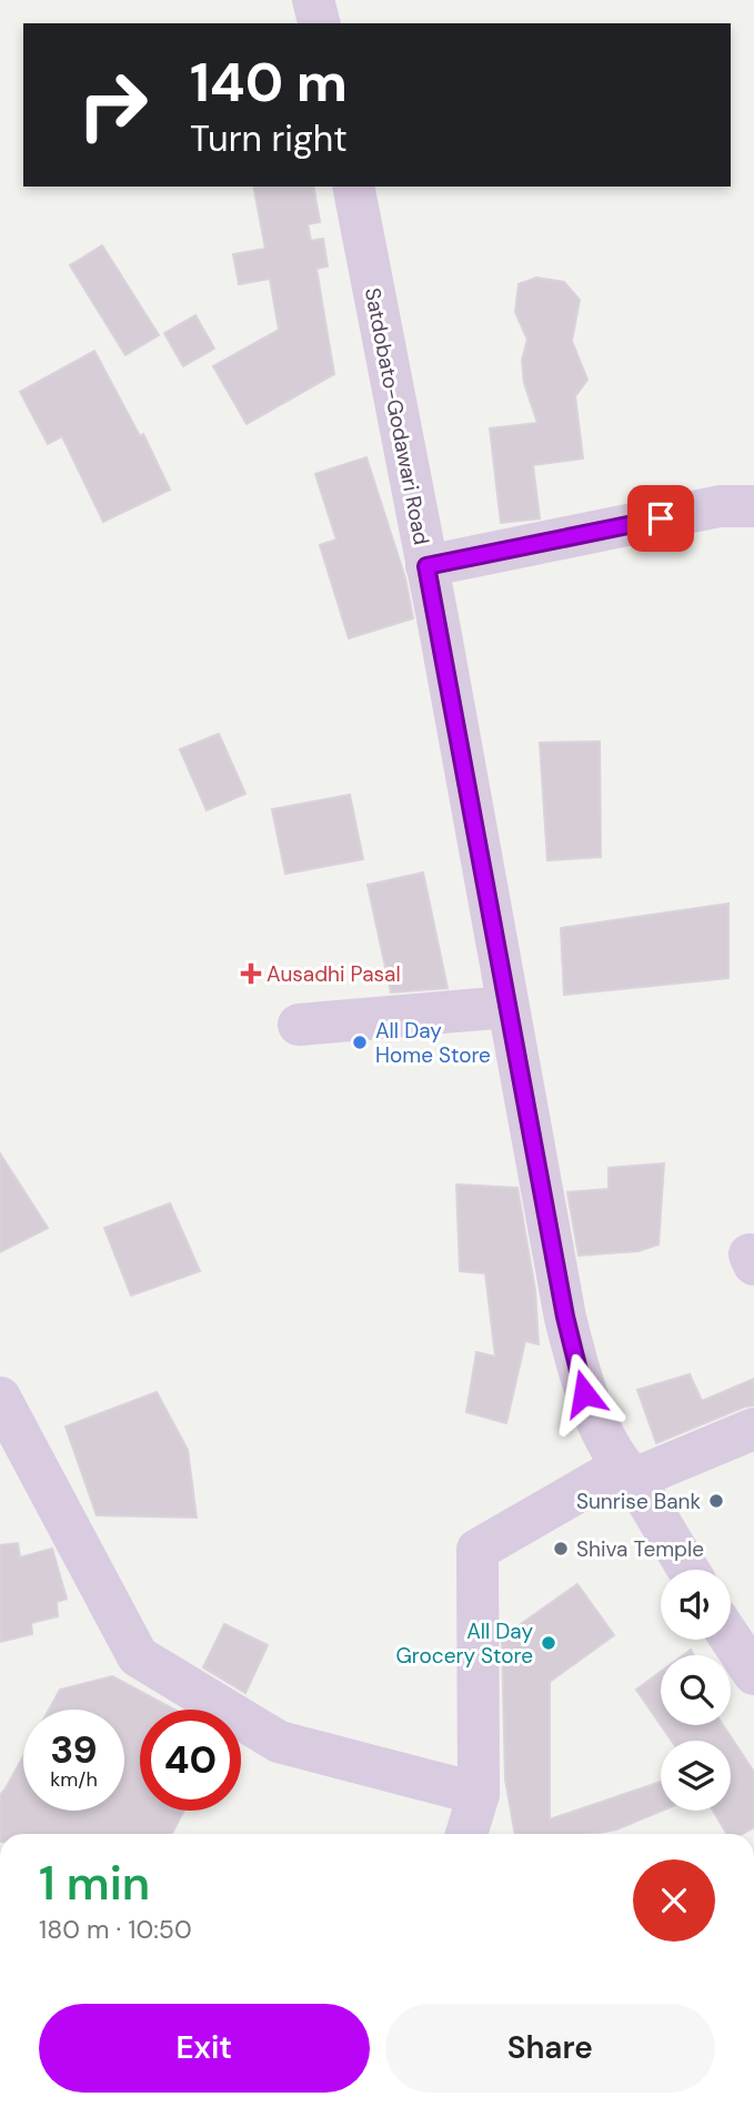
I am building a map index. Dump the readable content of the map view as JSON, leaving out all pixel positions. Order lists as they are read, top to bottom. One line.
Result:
{"streets":{"street":["Satdobato-Godawari Road"]},"places":{"health":["Ausadhi Pasal"],"other":["All Day Home Store","Sunrise Bank","Shiva Temple","All Day Grocery Store"]},"page":{"turn":["140 m","Turn right"],"speed":"39 km/h","limit":"40","heading":["1 min","180 m · 10:50"],"buttons":["Exit","Share"]}}
